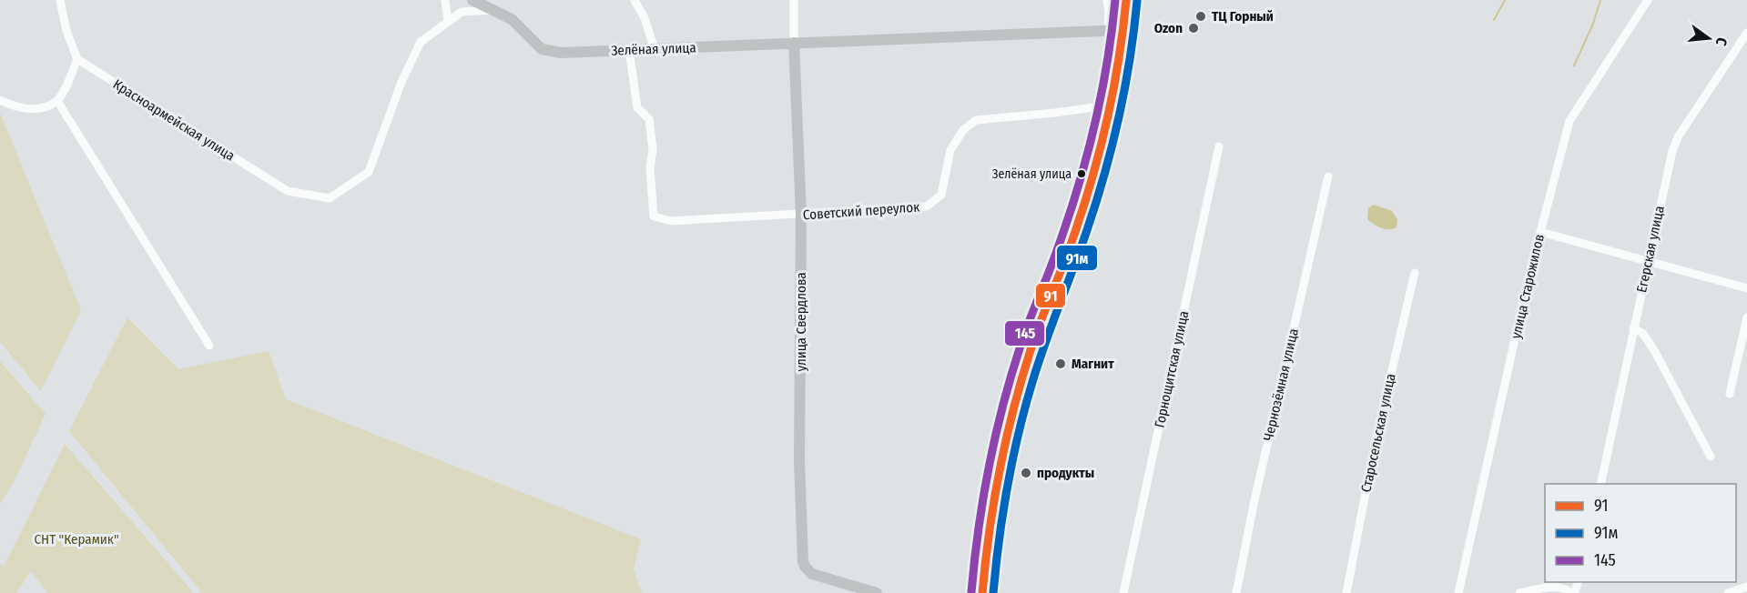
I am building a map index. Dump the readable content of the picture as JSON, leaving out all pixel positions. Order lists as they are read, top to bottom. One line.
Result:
{"streets":{"street":["Зелёная улица","Красноармейская улица","Советский переулок","Егерская улица","улица Старожилов","улица Свердлова","Горнощитская улица","Чернозёмная улица","Старосельская улица"]},"crossings":[["Зелёная улица","Советский переулок"],["Зелёная улица","улица Свердлова"],["Советский переулок","улица Свердлова"]],"parks":["СНТ \"Керамик\""],"places":["ТЦ Горный","Ozon","Зелёная улица","Магнит","продукты"],"lines":["transit line 91","transit line 145","transit line 91м"],"legend":["91","91м","145"],"north":"right"}
